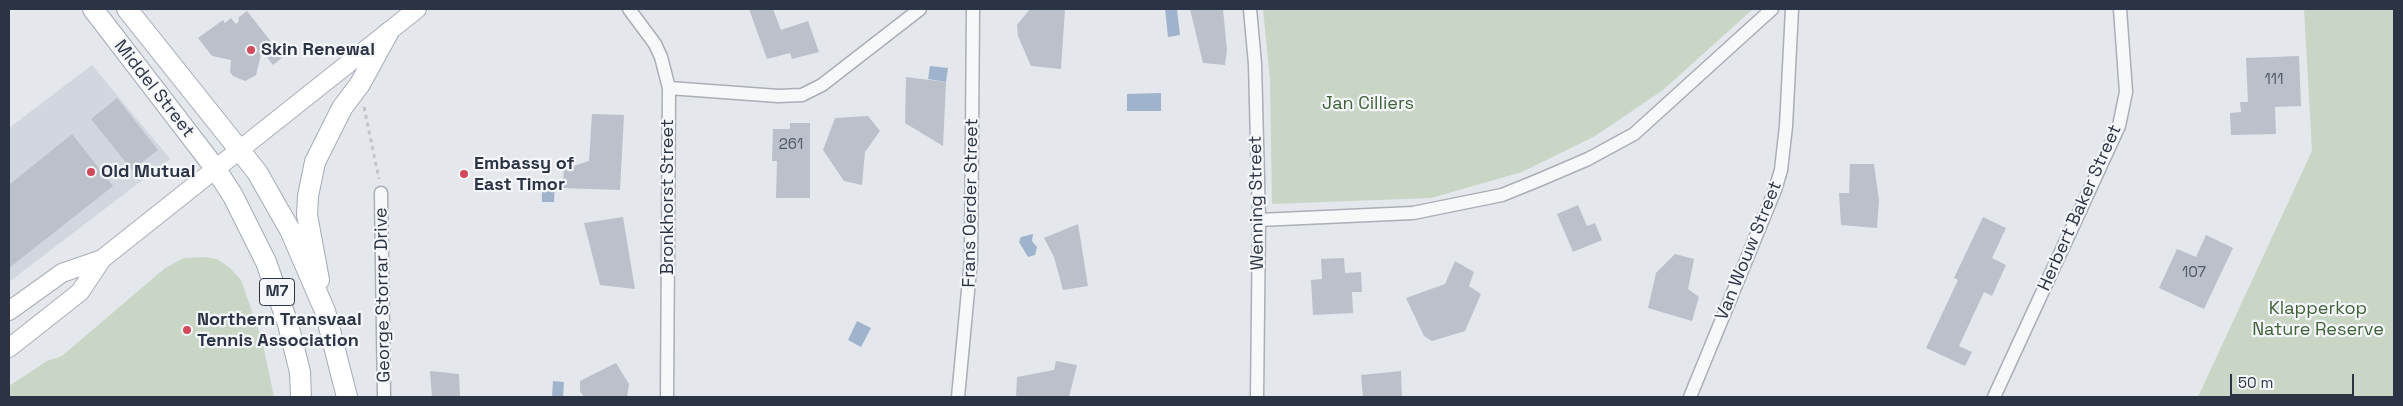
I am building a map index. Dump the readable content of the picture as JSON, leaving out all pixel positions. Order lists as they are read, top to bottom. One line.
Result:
{"streets":{"main road":["Middel Street","M7"],"street":["Bronkhorst Street","Frans Oerder Street","Wenning Street","Herbert Baker Street","Van Wouw Street","George Storrar Drive"]},"crossings":[["Middel Street","M7"]],"parks":["Jan Cilliers","Klapperkop Nature Reserve"],"places":["Skin Renewal","Old Mutual","Embassy of East Timor","Northern Transvaal Tennis Association"],"house_numbers":["111","261","107"],"scale_bar":"50 m"}
